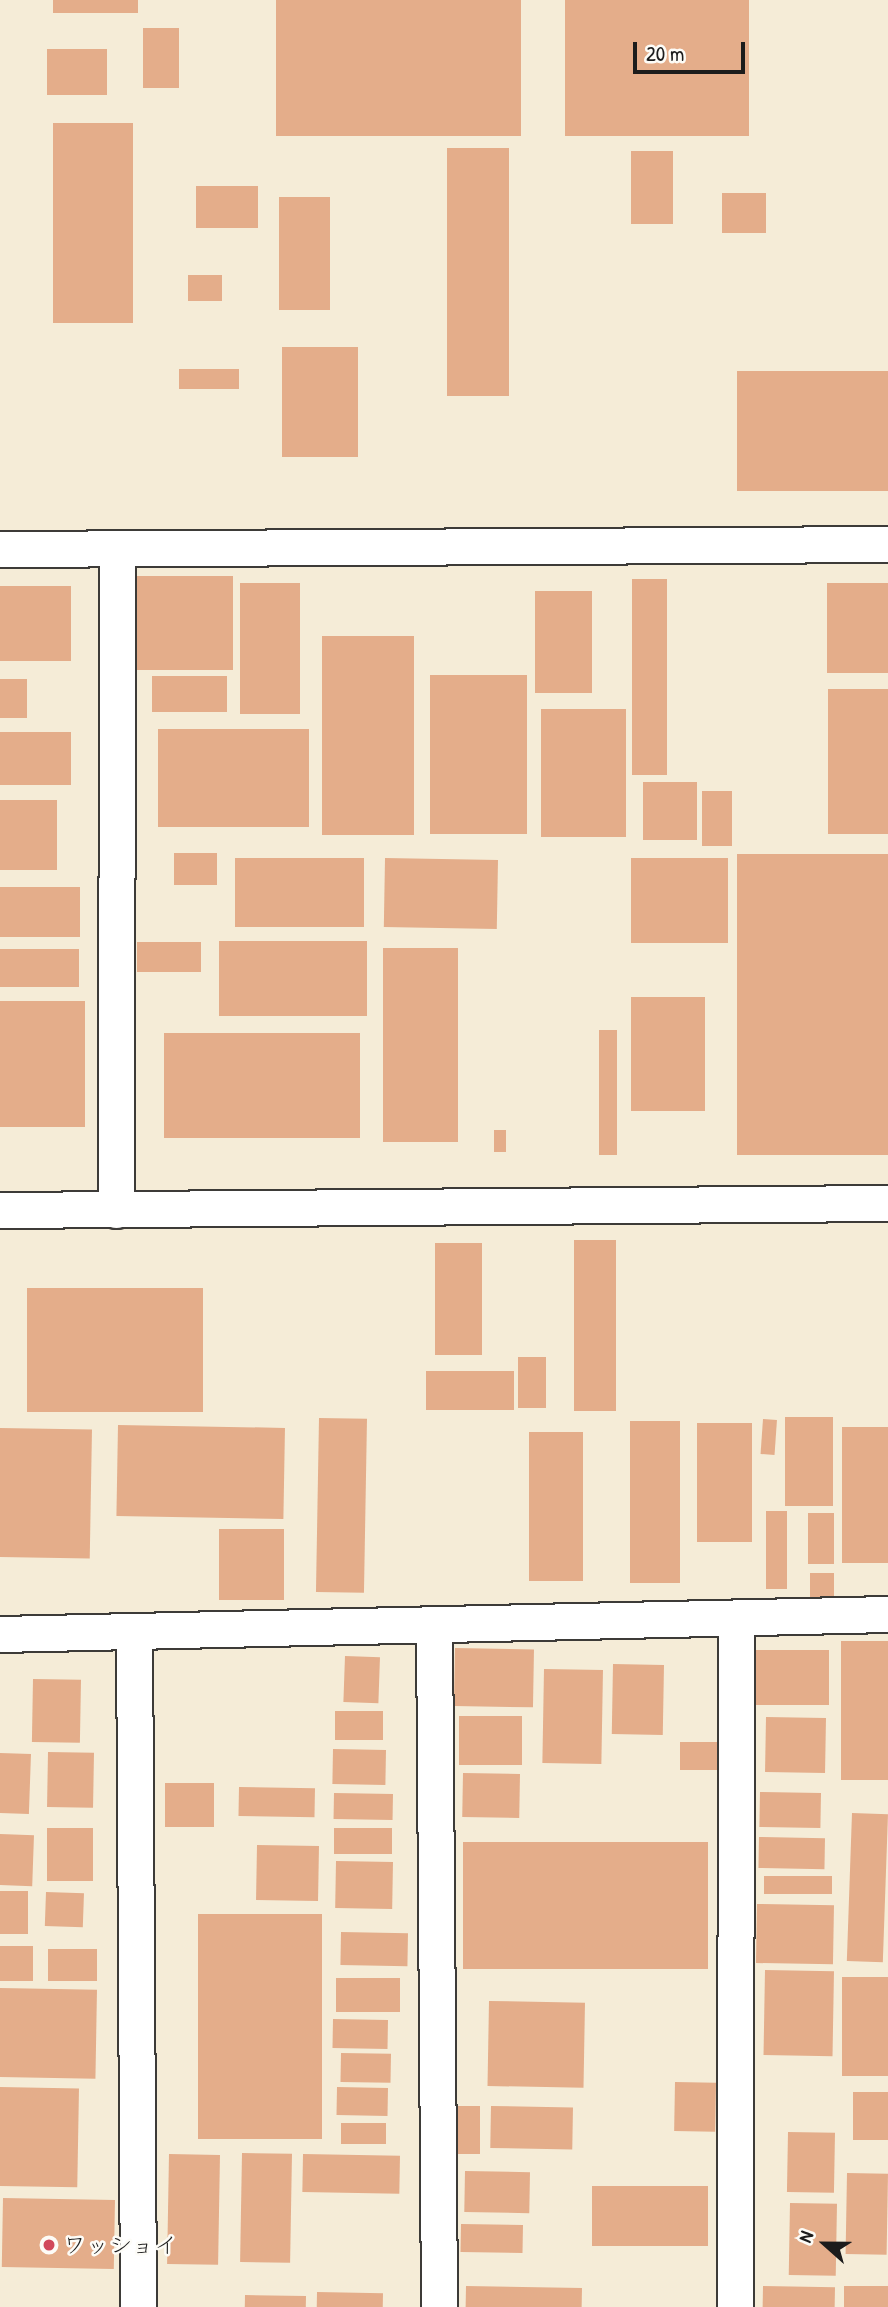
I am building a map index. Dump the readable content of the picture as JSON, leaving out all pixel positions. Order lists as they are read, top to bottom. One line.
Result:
{"places":["ワッショイ"],"scale_bar":"20 m","north":"left"}
